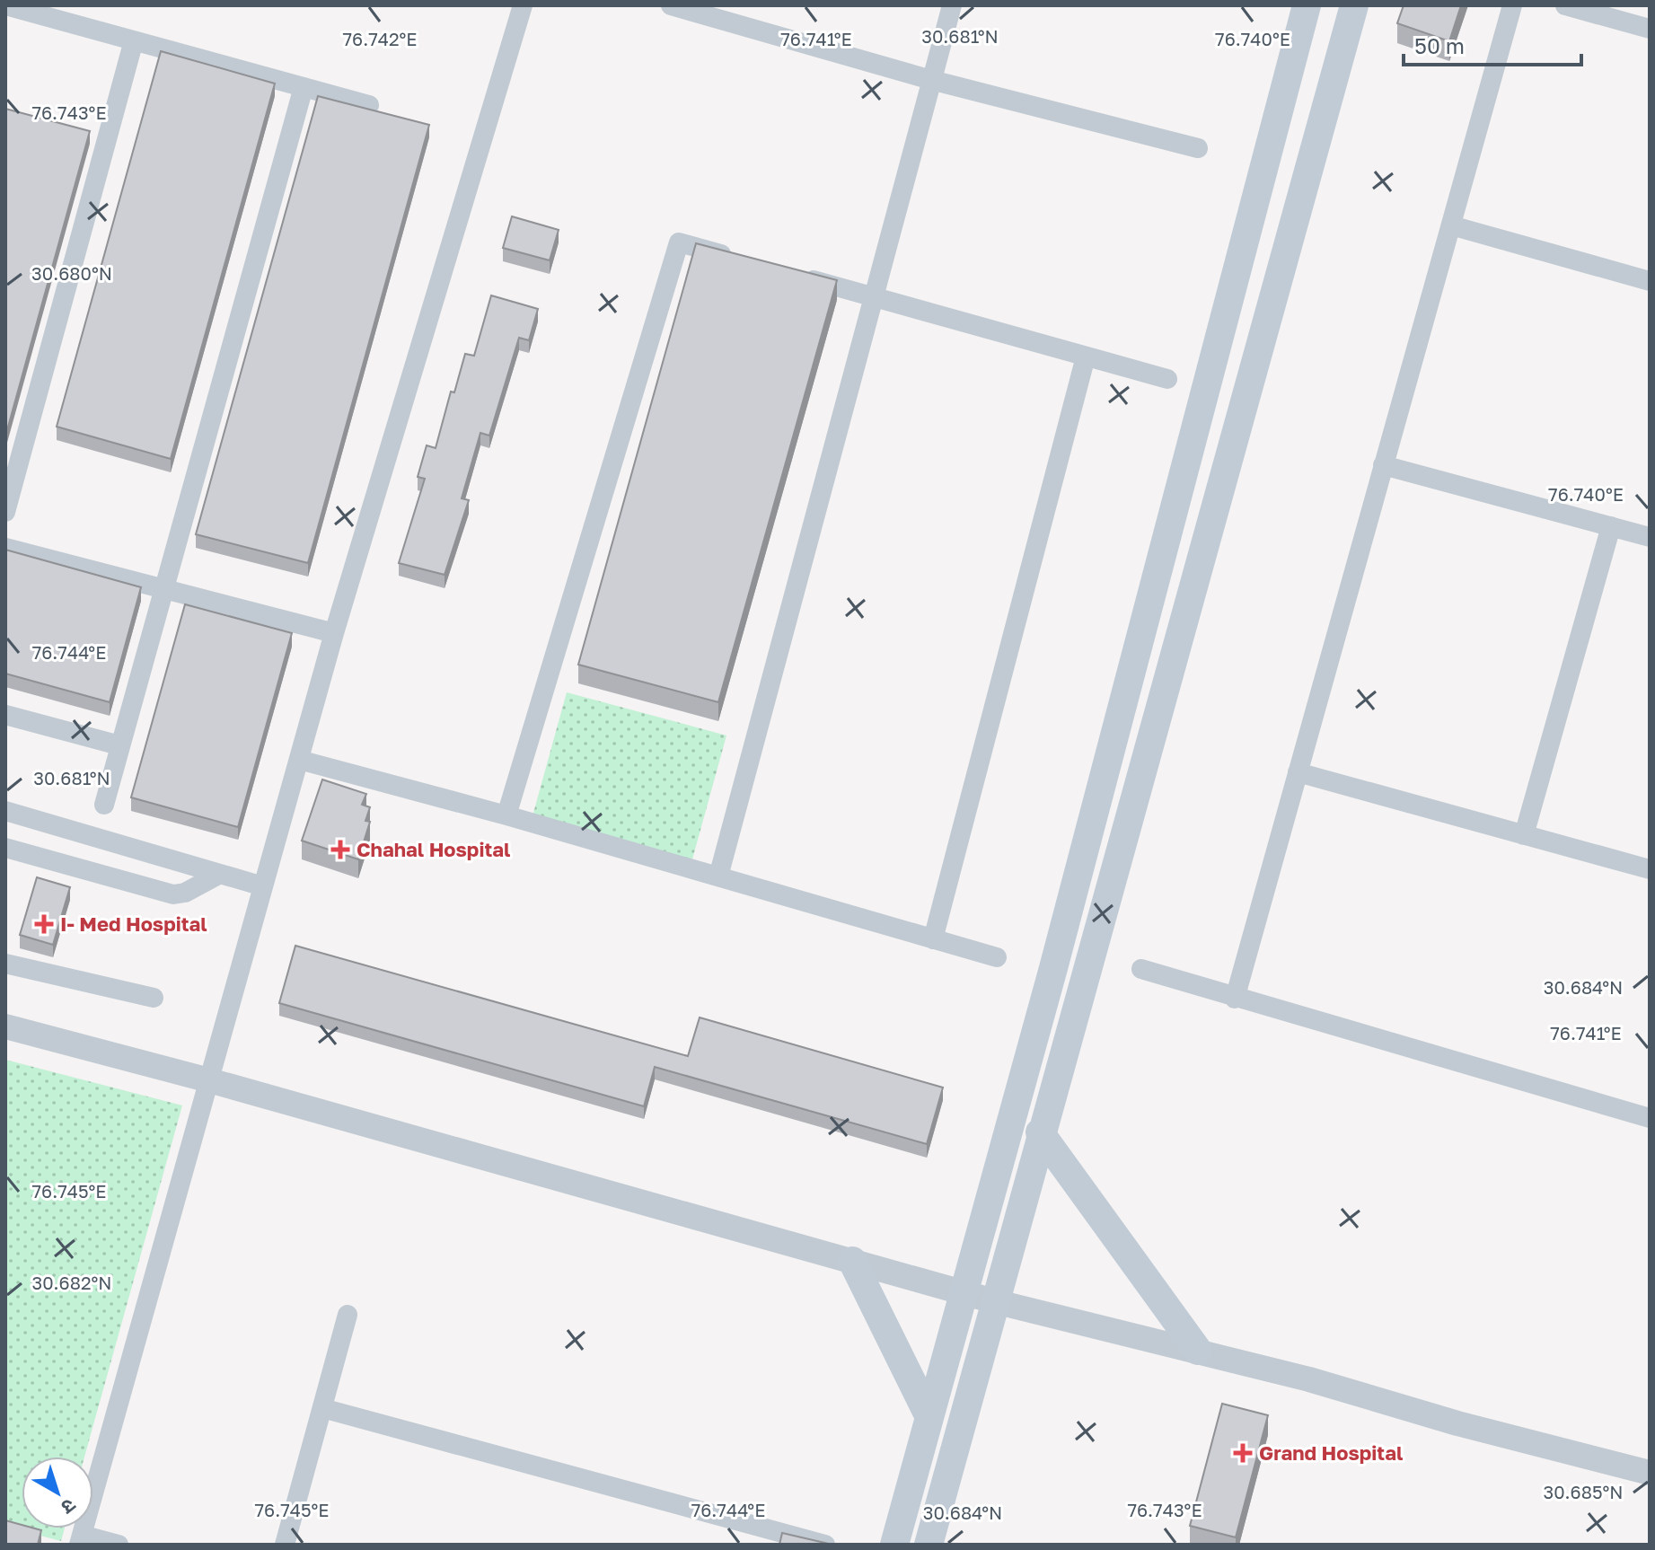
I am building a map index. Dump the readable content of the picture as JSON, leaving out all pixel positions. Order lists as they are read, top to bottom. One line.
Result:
{"places":{"health":["Chahal Hospital","I- Med Hospital","Grand Hospital"]},"scale_bar":"50 m","north":"bottom right","coordinates":["30.681°N","76.741°E","76.740°E","76.742°E","76.743°E","30.680°N","76.744°E","30.684°N","76.745°E","30.682°N","30.685°N"]}
